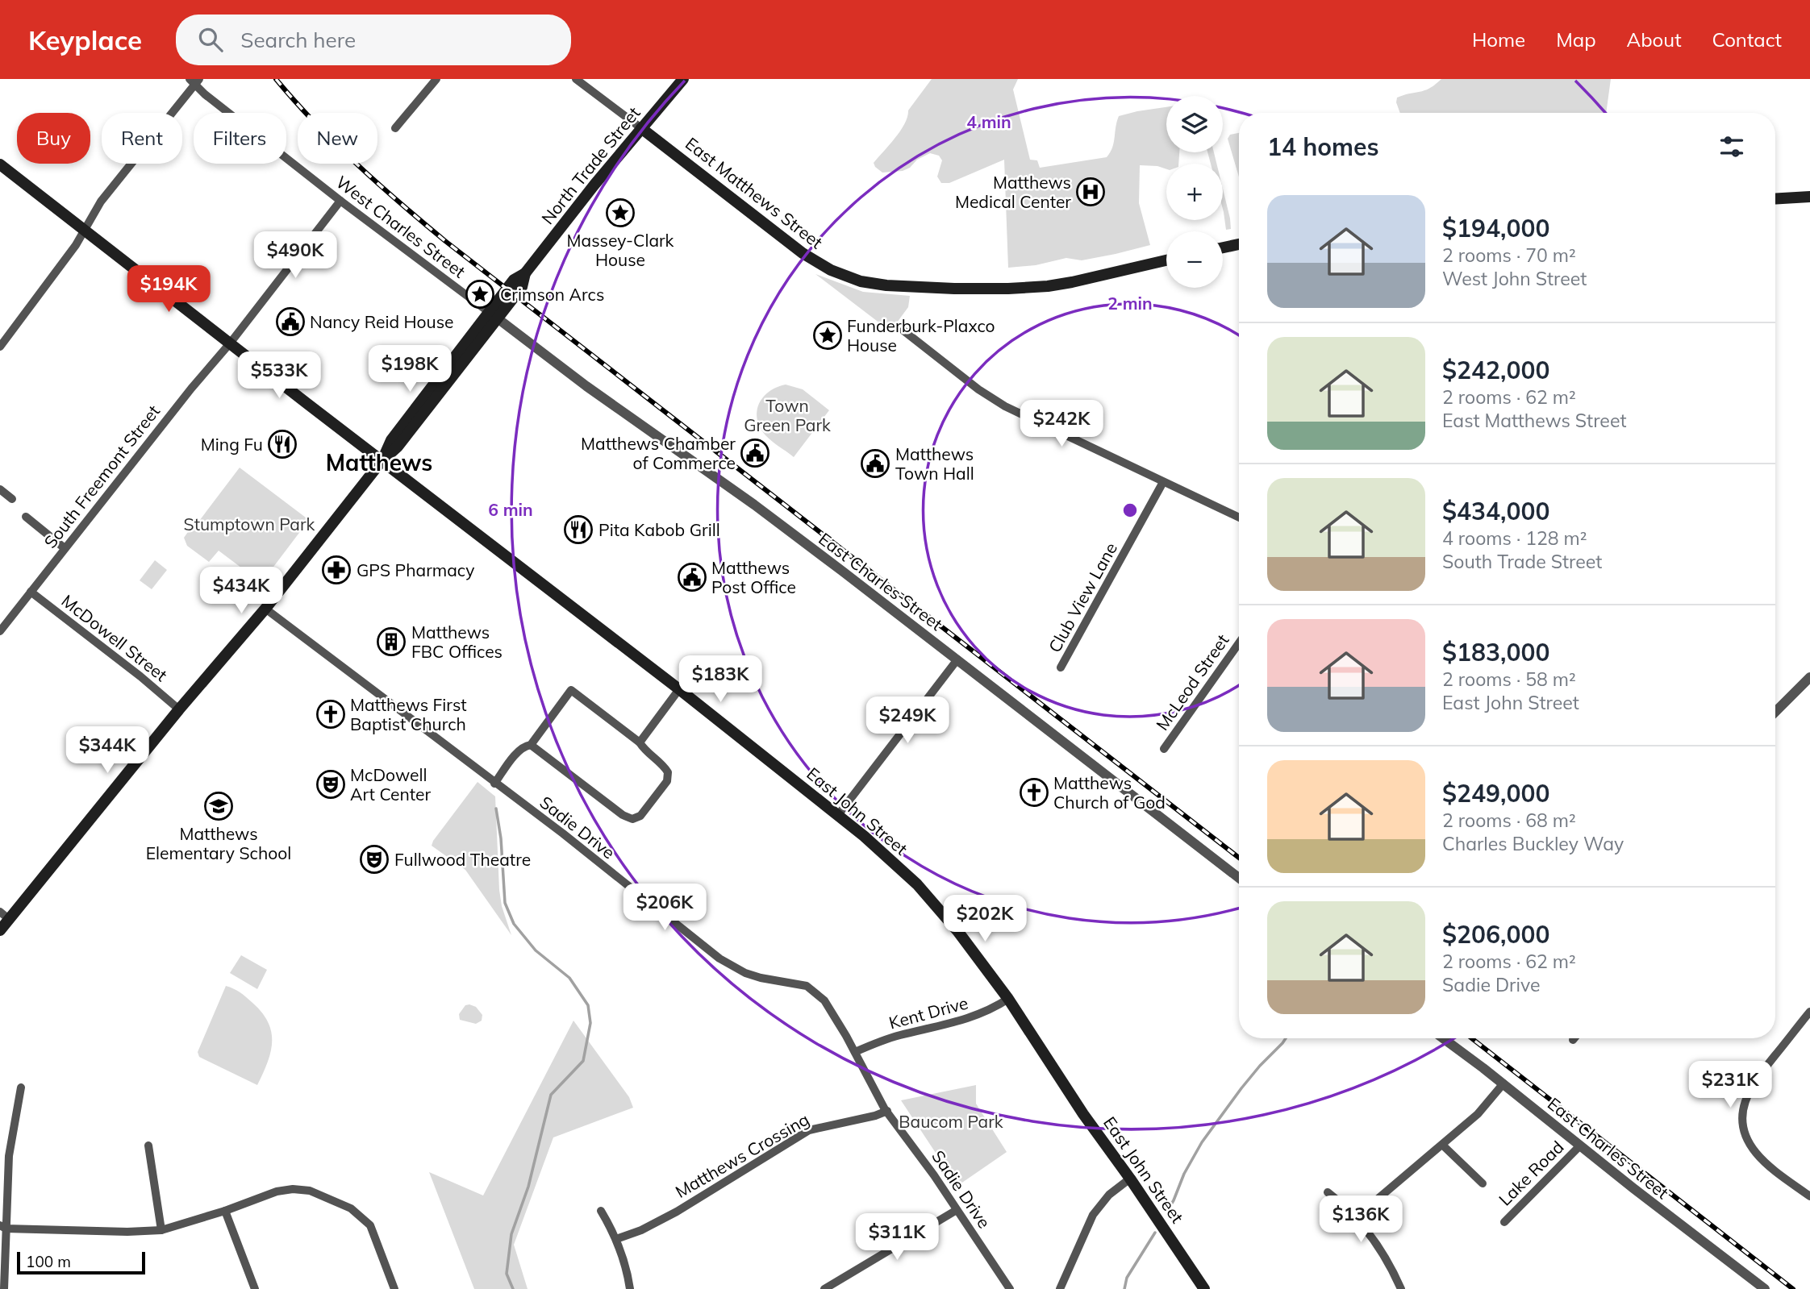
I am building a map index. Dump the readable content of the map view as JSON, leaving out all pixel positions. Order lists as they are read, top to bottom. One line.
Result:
{"streets":{"main road":["North Trade Street","East Matthews Street","East John Street"],"street":["West Charles Street","South Freemont Street","East Charles Street","Club View Lane","McDowell Street","McLeod Street","Sadie Drive","Kent Drive","Matthews Crossing","Lake Road"]},"crossings":[["North Trade Street","East Matthews Street"],["North Trade Street","West Charles Street"],["North Trade Street","East Charles Street"],["North Trade Street","McDowell Street"],["North Trade Street","East John Street"],["North Trade Street","Sadie Drive"],["West Charles Street","South Freemont Street"],["West Charles Street","East Charles Street"],["South Freemont Street","McDowell Street"],["South Freemont Street","East John Street"],["East Charles Street","Lake Road"],["East John Street","Kent Drive"],["Sadie Drive","Kent Drive"],["Sadie Drive","Matthews Crossing"]],"districts":["Matthews"],"parks":["Town Green Park","Stumptown Park","Baucom Park"],"places":{"hospital":["Matthews Medical Center"],"place":["Massey-Clark House","Crimson Arcs","Funderburk-Plaxco House"],"public building":["Nancy Reid House","Matthews Chamber of Commerce","Matthews Town Hall","Matthews Post Office"],"restaurant":["Ming Fu","Pita Kabob Grill"],"pharmacy":["GPS Pharmacy"],"building":["Matthews FBC Offices"],"church":["Matthews First Baptist Church","Matthews Church of God"],"theatre":["McDowell Art Center","Fullwood Theatre"],"school or university":["Matthews Elementary School"]},"scale_bar":"100 m","page":{"header":"Keyplace","search":"Search here","nav":["Home","Map","About","Contact"],"map_buttons":["+","−"],"chip":["Buy","Rent","Filters","New"],"heading":"14 homes","list":[{"name":"$194,000","note":"2 rooms · 70 m² · West John Street"},{"name":"$242,000","note":"2 rooms · 62 m² · East Matthews Street"},{"name":"$434,000","note":"4 rooms · 128 m² · South Trade Street"},{"name":"$183,000","note":"2 rooms · 58 m² · East John Street"},{"name":"$249,000","note":"2 rooms · 68 m² · Charles Buckley Way"},{"name":"$206,000","note":"2 rooms · 62 m² · Sadie Drive"}],"price":["$490K","$194K","$198K","$533K","$242K","$434K","$183K","$249K","$344K","$206K","$202K","$231K","$136K","$311K"],"scale":"100 m"},"rings":["4 min","2 min","6 min"]}
